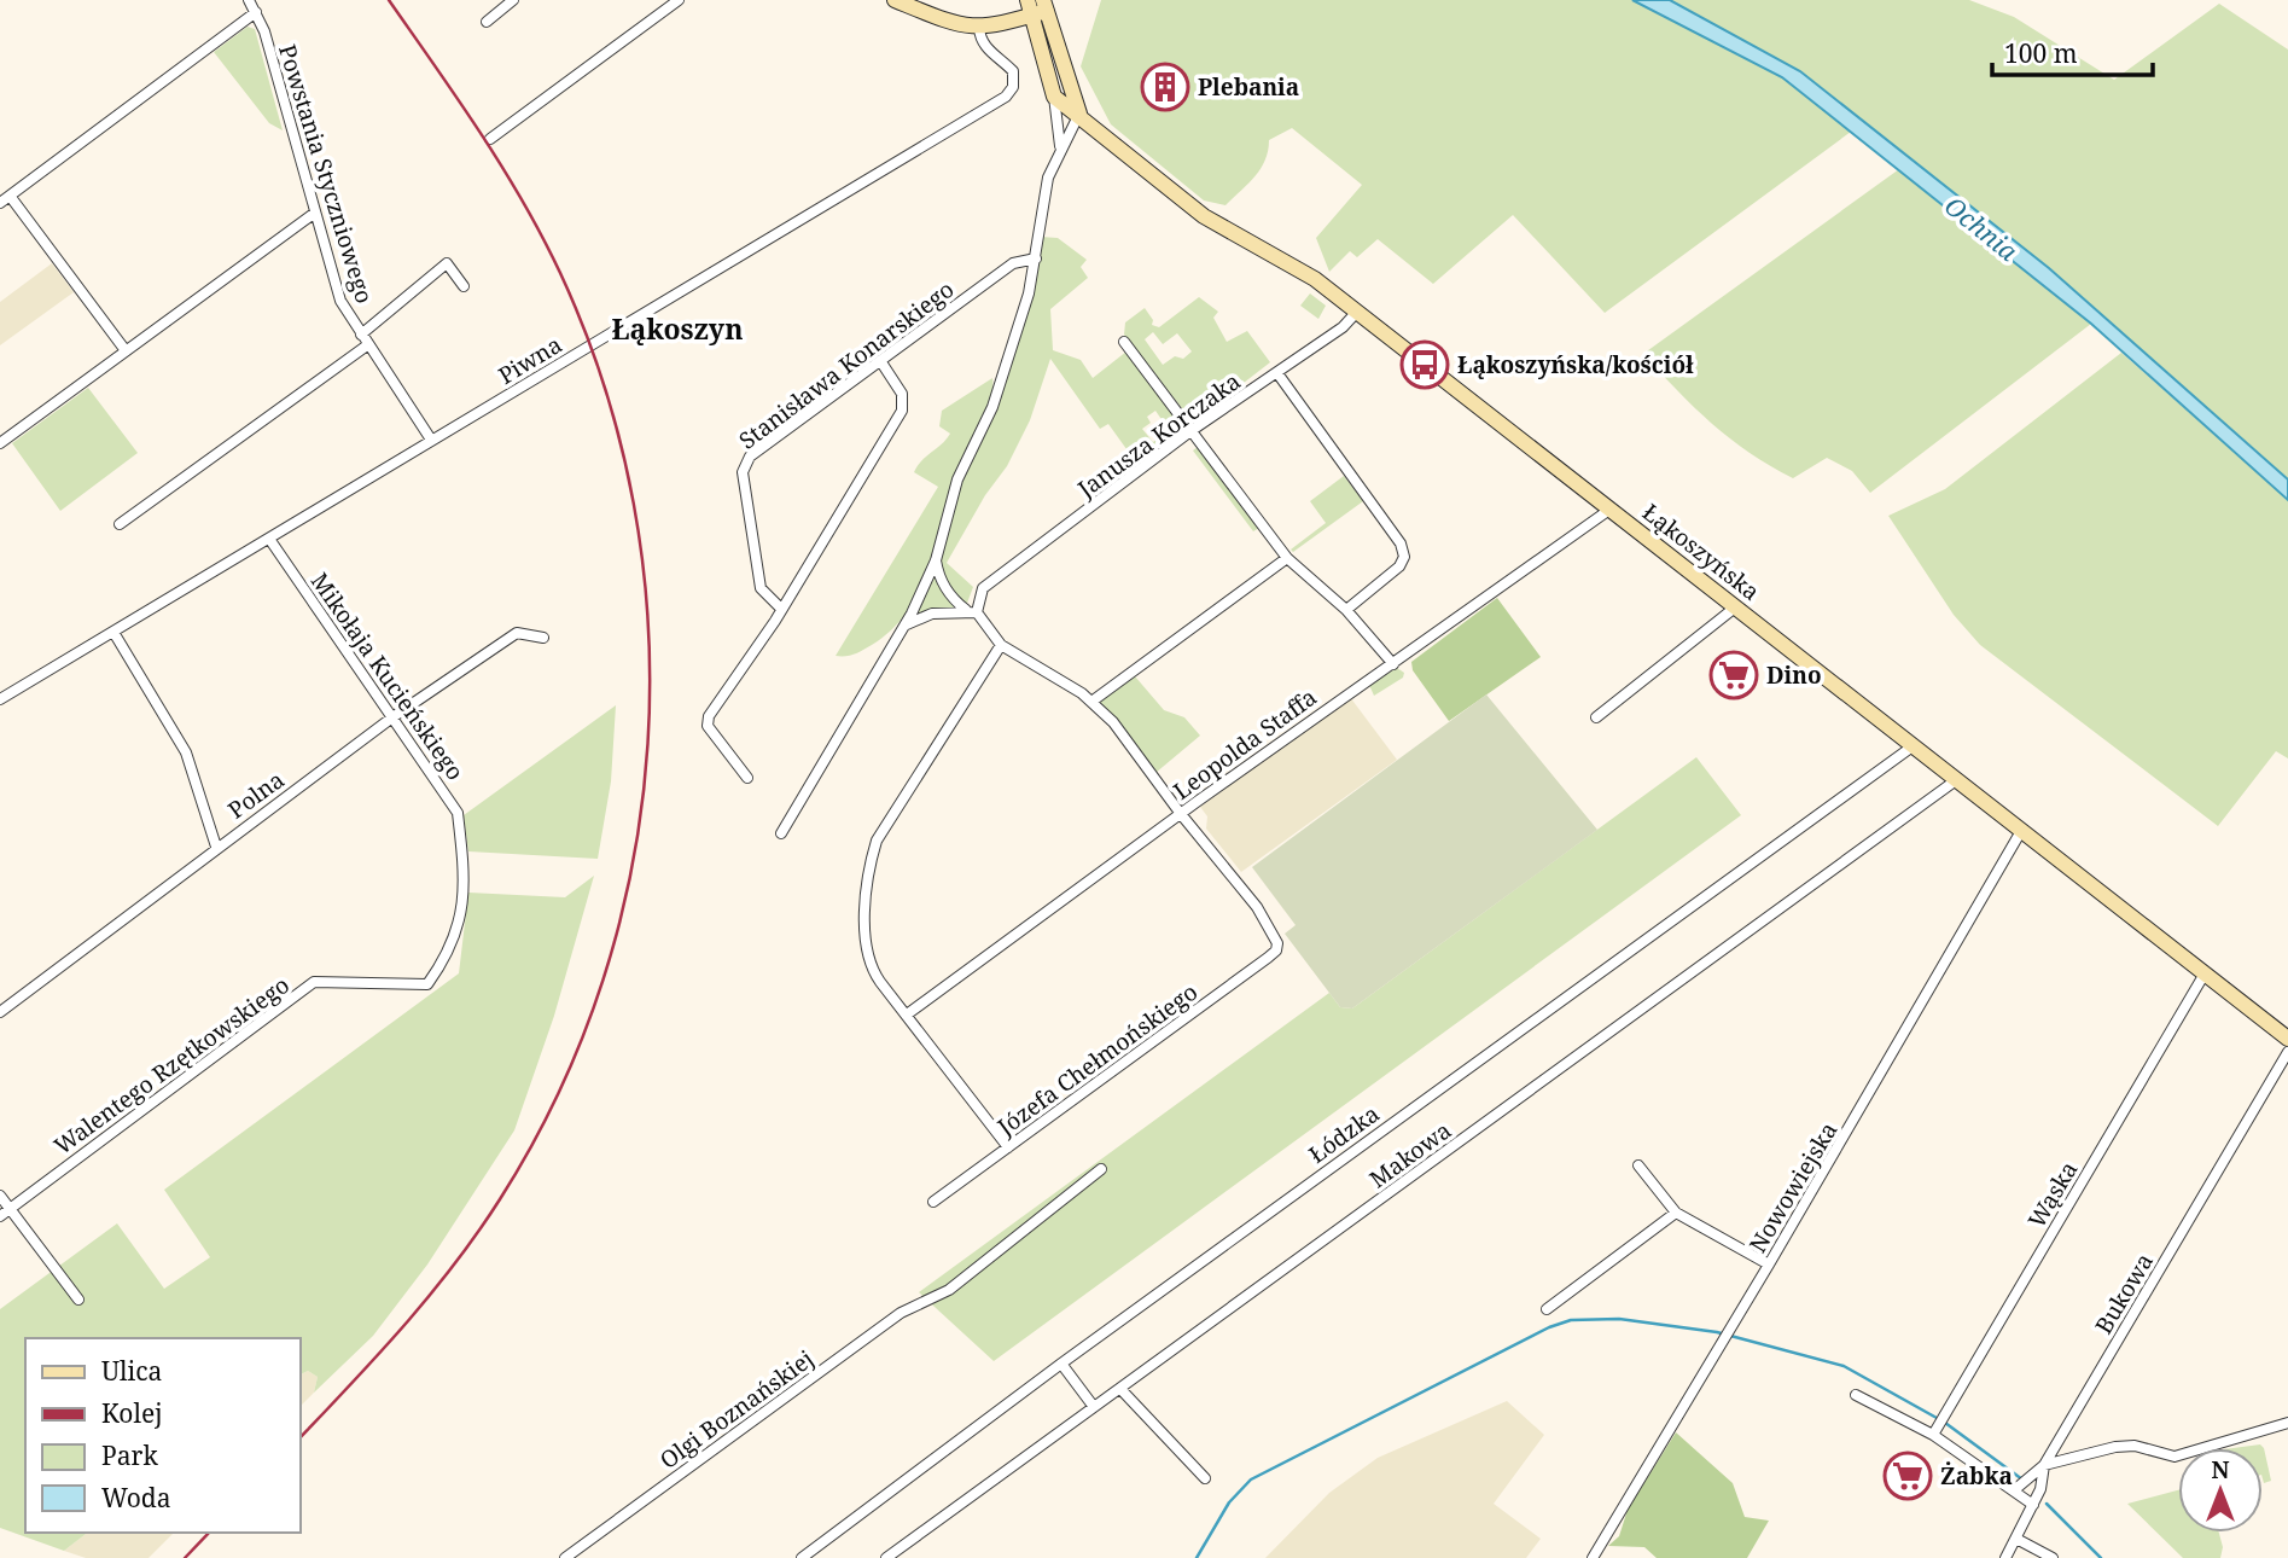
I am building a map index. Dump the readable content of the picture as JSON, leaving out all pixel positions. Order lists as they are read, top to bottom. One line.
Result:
{"streets":{"street":["Powstania Styczniowego","Piwna","Stanisława Konarskiego","Janusza Korczaka","Łąkoszyńska","Mikołaja Kucieńskiego","Leopolda Staffa","Polna","Józefa Chełmońskiego","Walentego Rzętkowskiego","Łódzka","Makowa","Nowowiejska","Wąska","Bukowa","Olgi Boznańskiej"]},"crossings":[["Powstania Styczniowego","Piwna"],["Piwna","Mikołaja Kucieńskiego"],["Janusza Korczaka","Łąkoszyńska"],["Łąkoszyńska","Leopolda Staffa"],["Łąkoszyńska","Łódzka"],["Łąkoszyńska","Makowa"],["Łąkoszyńska","Nowowiejska"],["Łąkoszyńska","Wąska"],["Mikołaja Kucieńskiego","Polna"],["Mikołaja Kucieńskiego","Walentego Rzętkowskiego"],["Leopolda Staffa","Józefa Chełmońskiego"]],"districts":["Łąkoszyn"],"water":["Ochnia"],"places":{"building":["Plebania"],"bus stop":["Łąkoszyńska/kościół"],"supermarket":["Dino","Żabka"]},"legend":["Ulica","Kolej","Park","Woda"],"scale_bar":"100 m","north":"top"}
